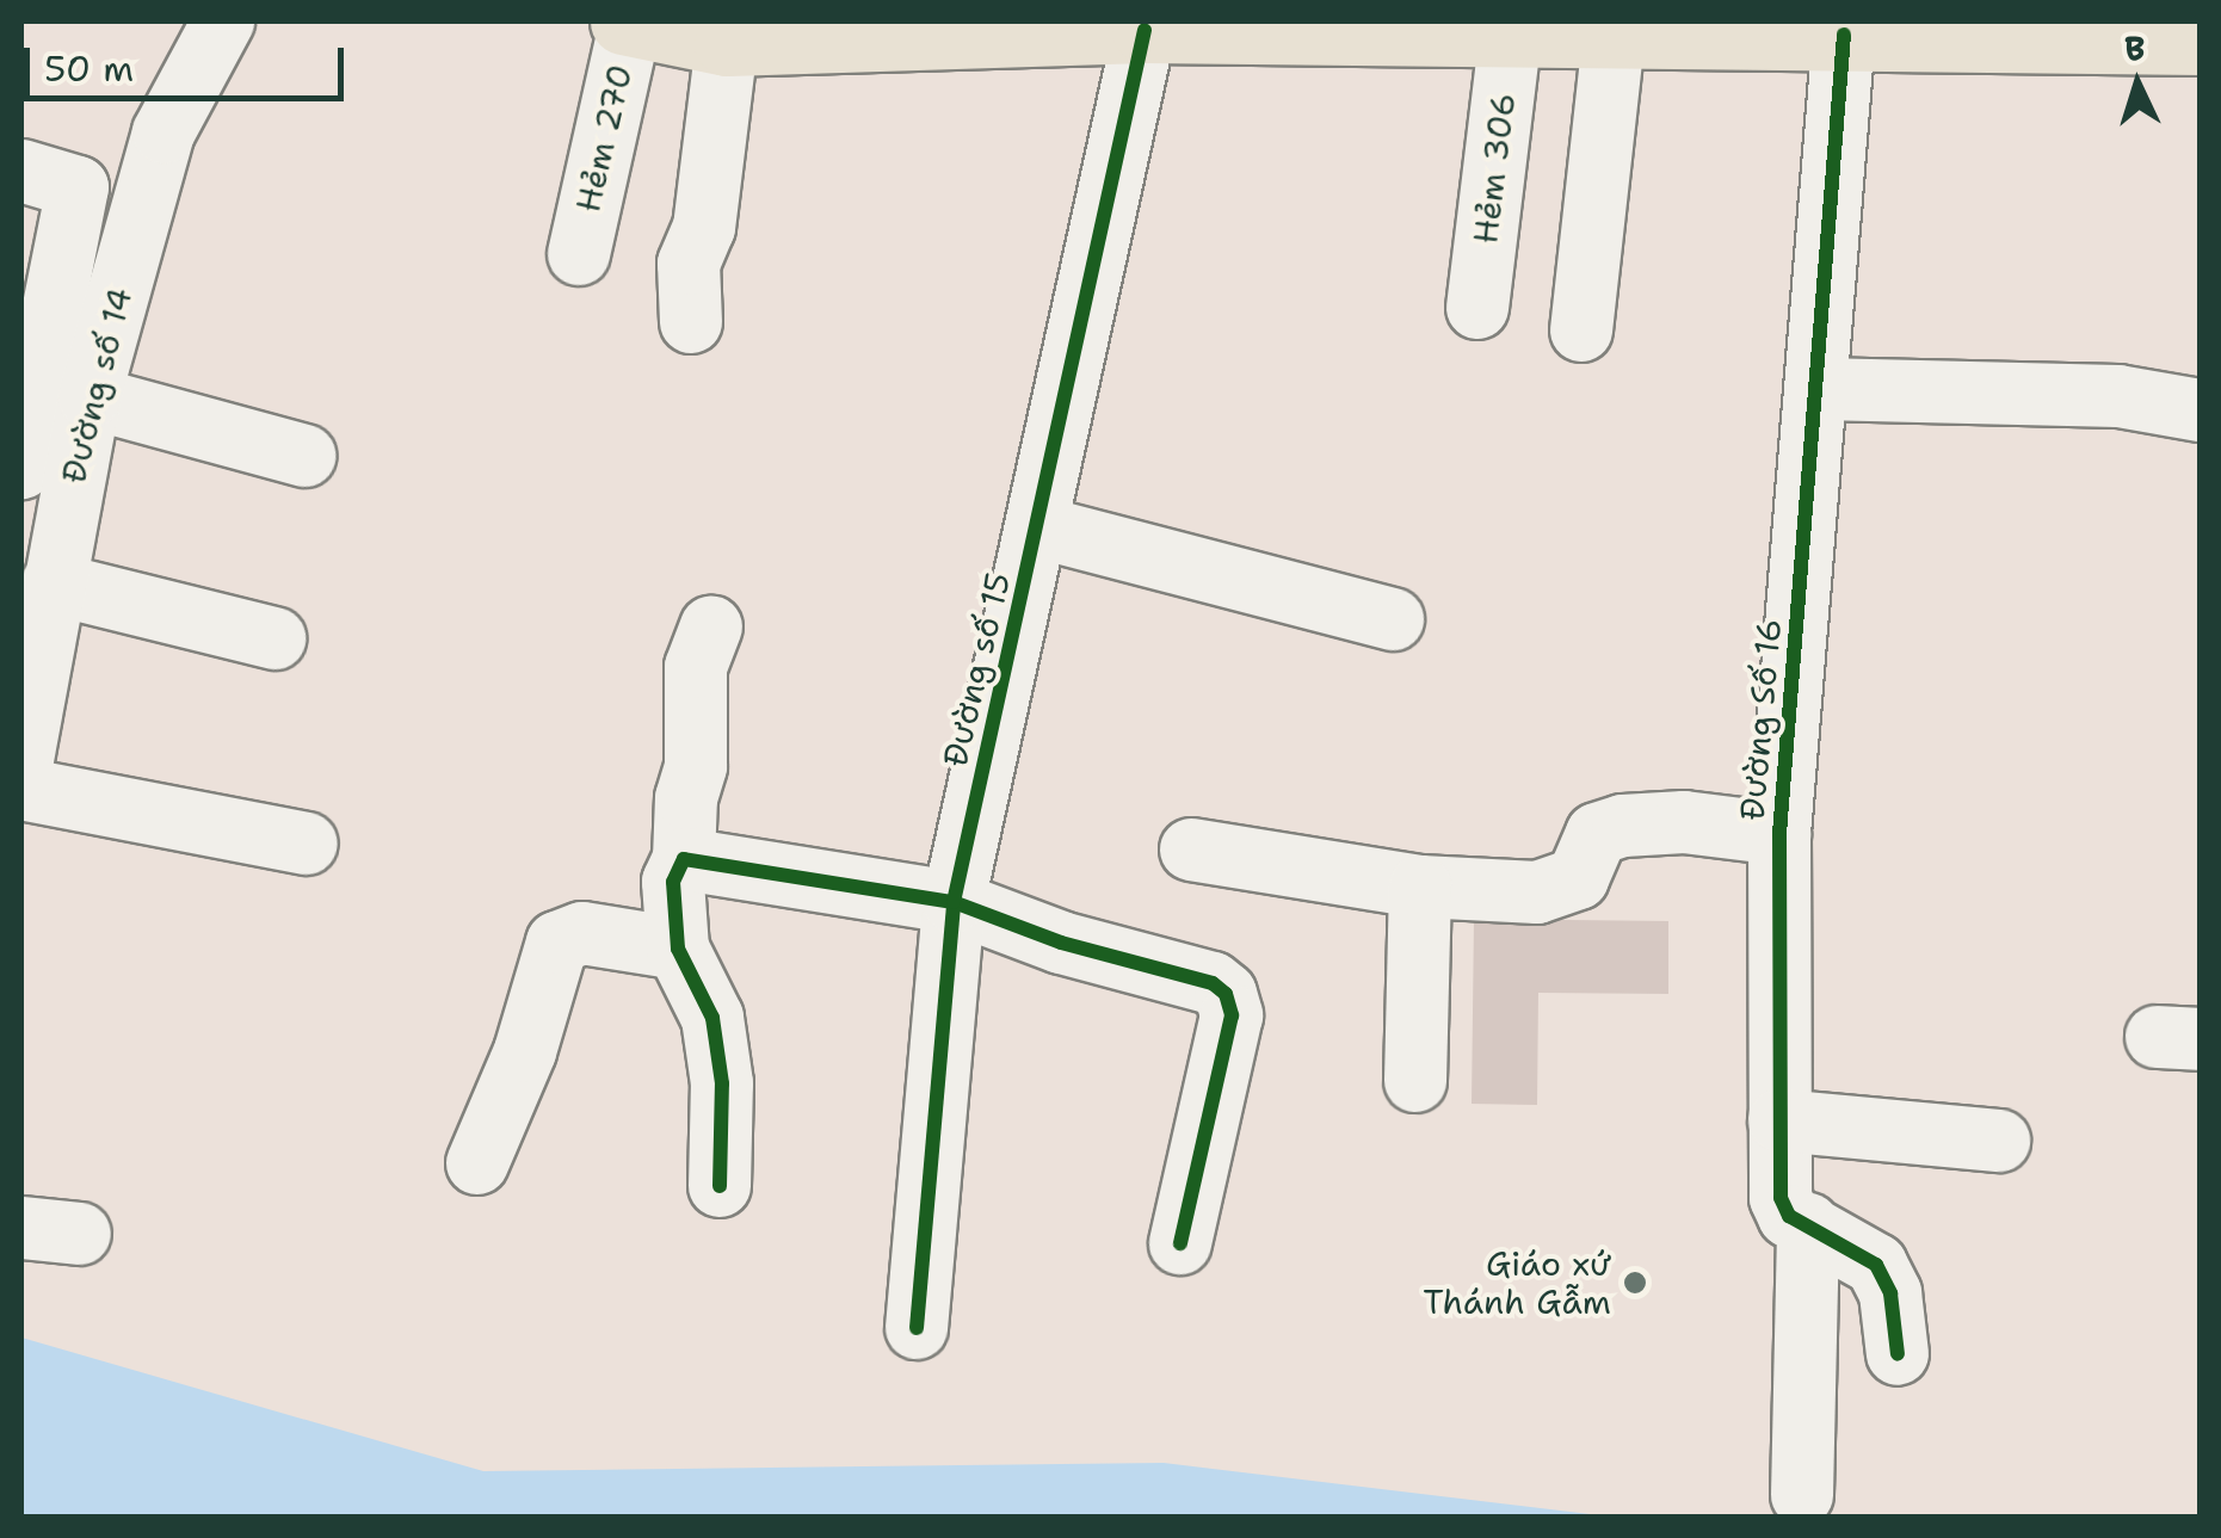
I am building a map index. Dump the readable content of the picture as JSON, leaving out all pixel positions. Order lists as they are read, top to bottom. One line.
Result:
{"streets":{"street":["Hẻm 270","Hẻm 306","Đường số 14","Đường số 15","Đường Số 16"]},"places":["Giáo xứ Thánh Gẫm"],"scale_bar":"50 m","north":"top"}
